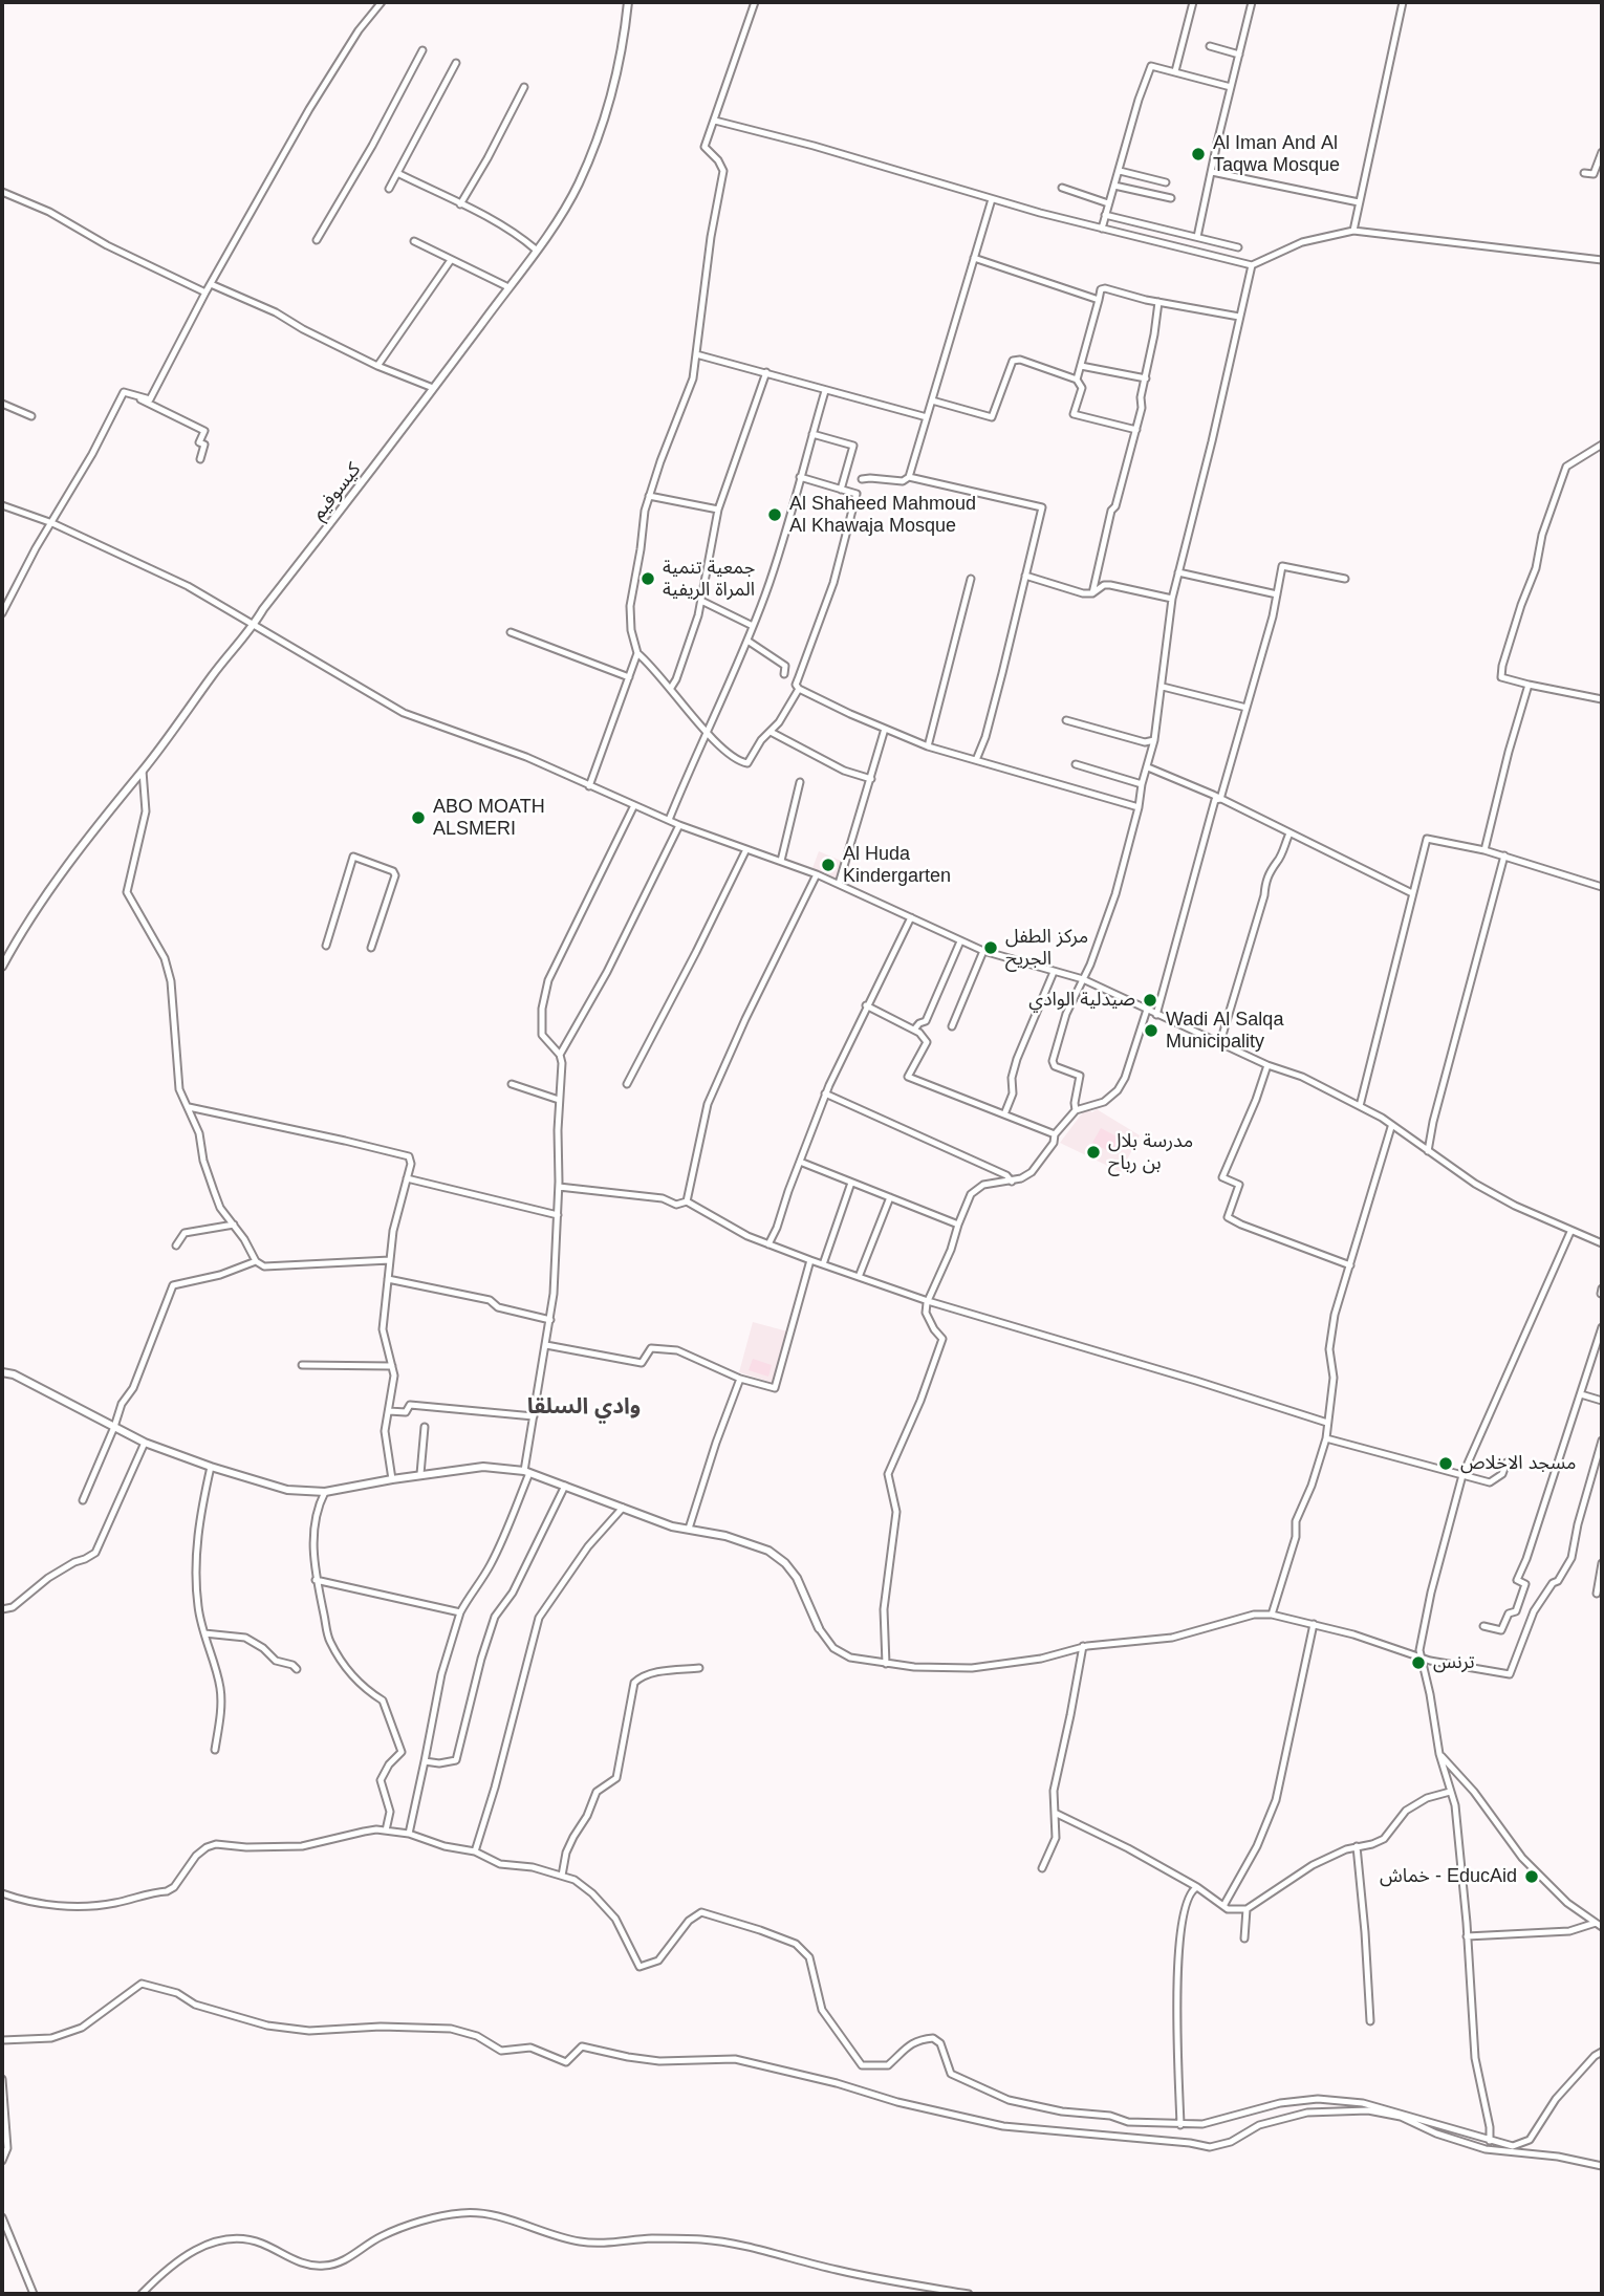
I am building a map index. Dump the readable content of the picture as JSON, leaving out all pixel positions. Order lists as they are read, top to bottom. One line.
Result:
{"streets":{"street":["كيسوفيم"]},"districts":["وادي السلقا"],"places":["Al Iman And Al Taqwa Mosque","Al Shaheed Mahmoud Al Khawaja Mosque","جمعية تنمية المراة الريفية","ABO MOATH ALSMERI","Al Huda Kindergarten","مركز الطفل الجريح","صيدلية الوادي","Wadi Al Salqa Municipality","مدرسة بلال بن رباح","مسجد الاخلاص","ترنس","خماش - EducAid"]}
